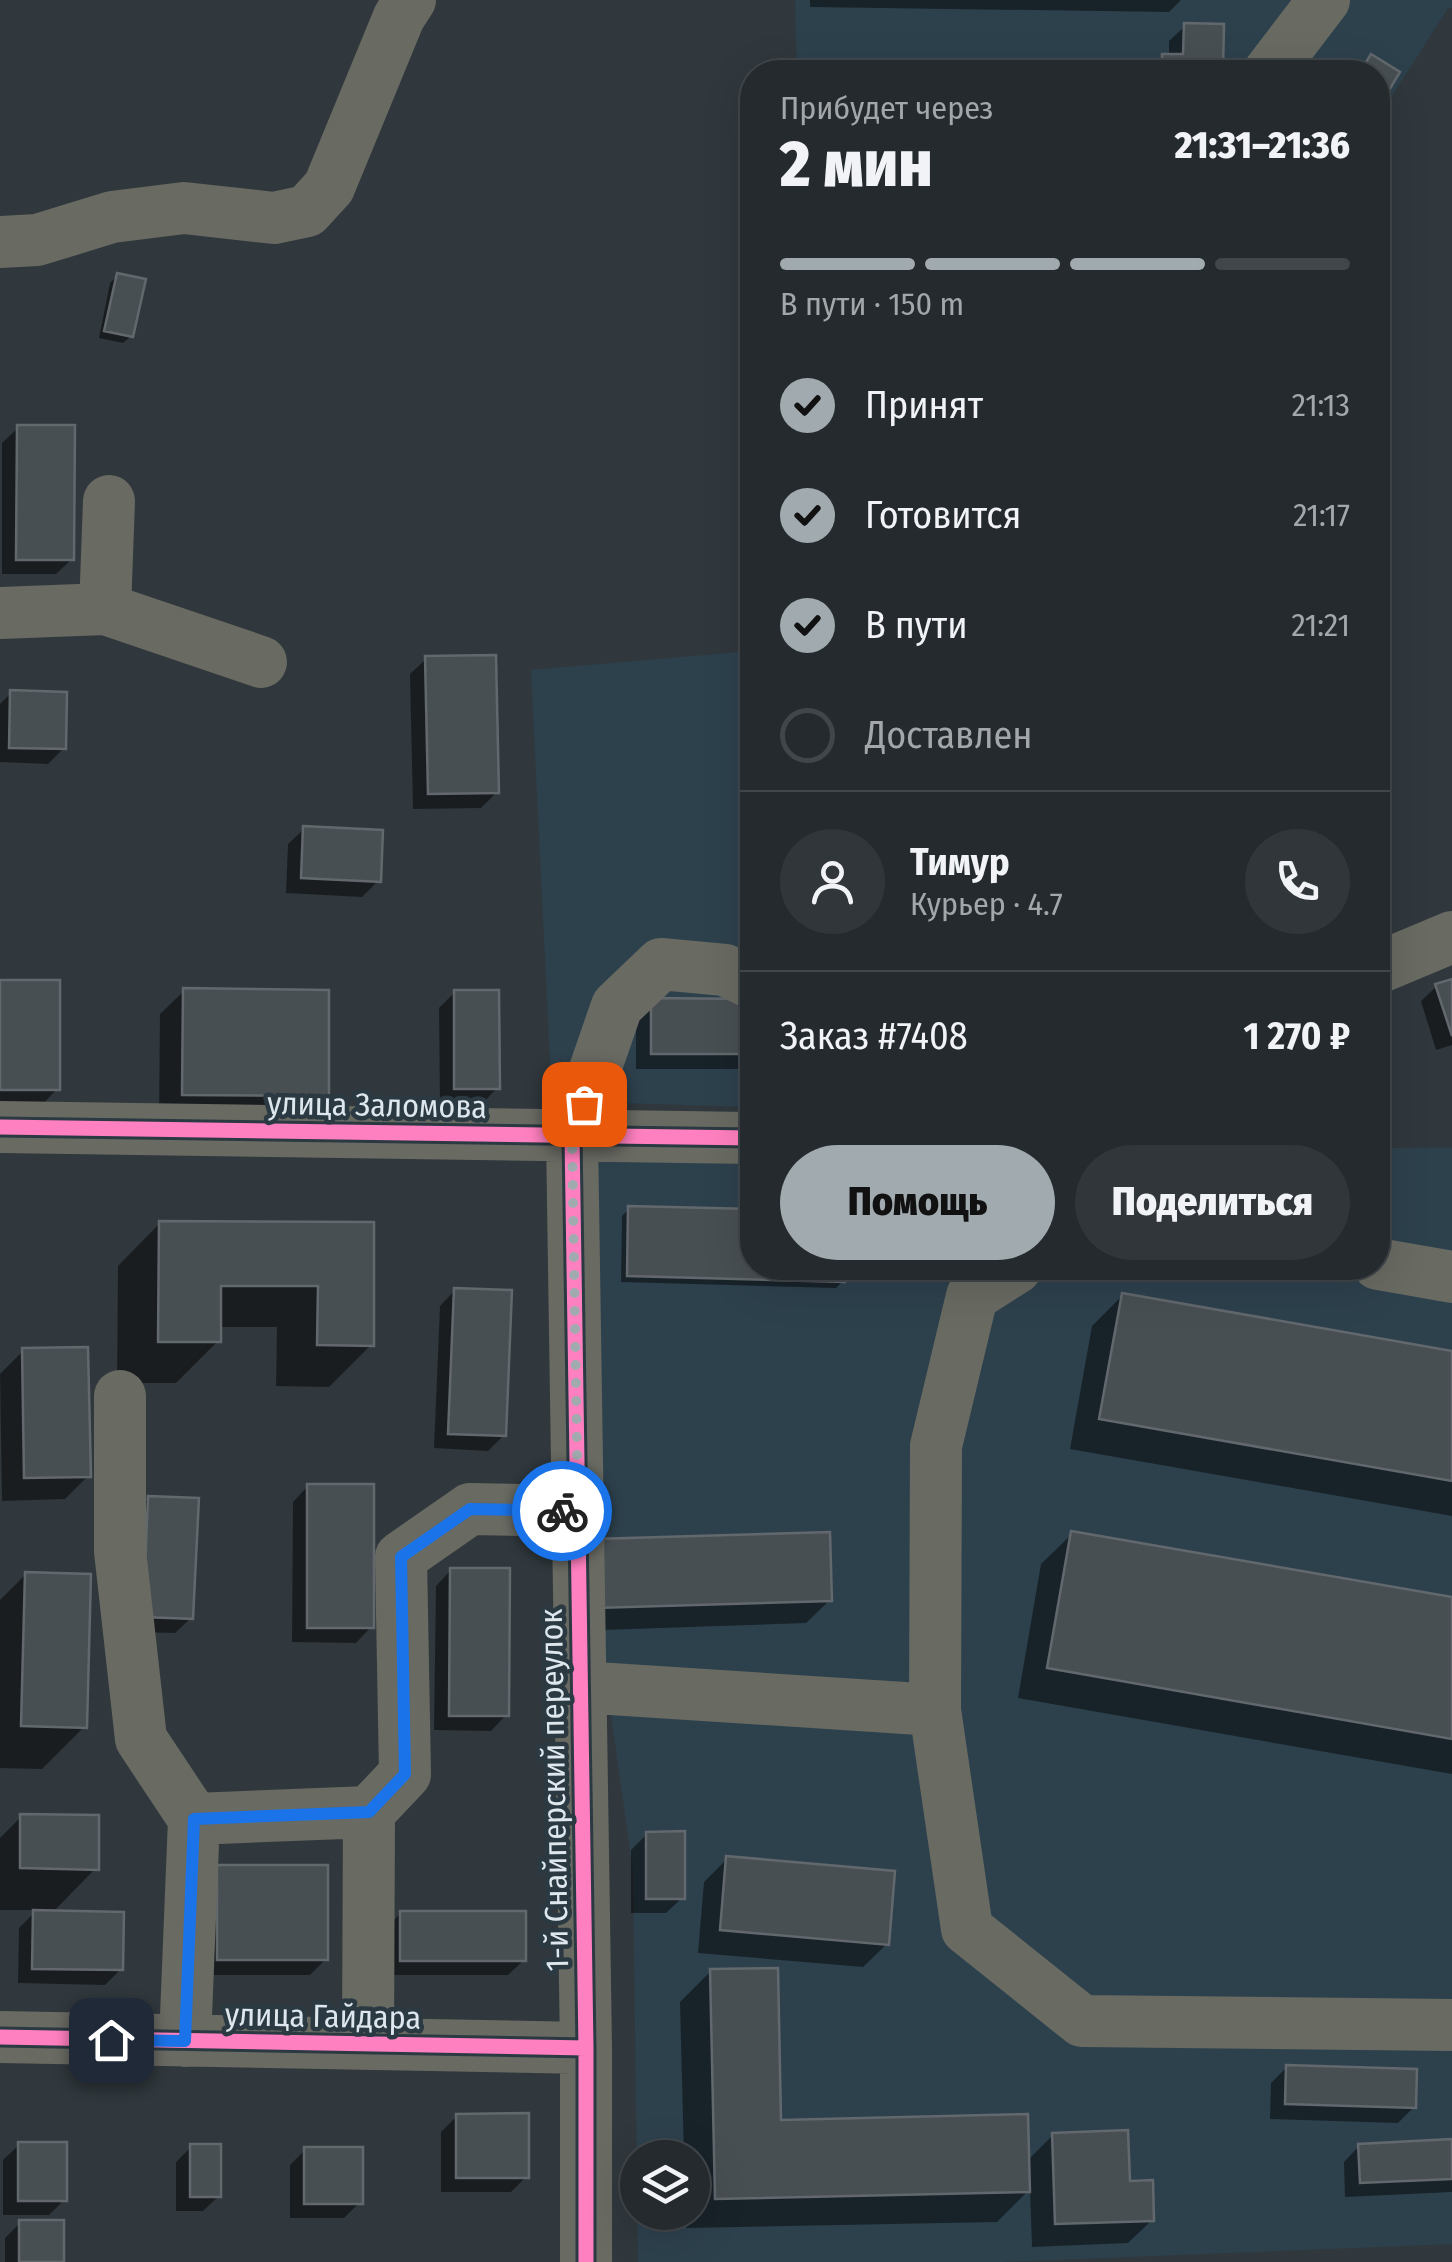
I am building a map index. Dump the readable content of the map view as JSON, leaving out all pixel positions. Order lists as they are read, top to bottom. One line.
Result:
{"streets":{"street":["улица Заломова","1-й Снайперский переулок","улица Гайдара"]},"crossings":[["улица Заломова","1-й Снайперский переулок"],["1-й Снайперский переулок","улица Гайдара"]],"page":{"heading":["2 мин","Прибудет через","21:31–21:36"],"panel":["Тимур","Курьер · 4.7","Заказ #7408","1 270 ₽"],"bar":"В пути · 150 m","list":[["Принят","21:13"],["Готовится","21:17"],["В пути","21:21"],"Доставлен"],"buttons":["Помощь","Поделиться"]}}
